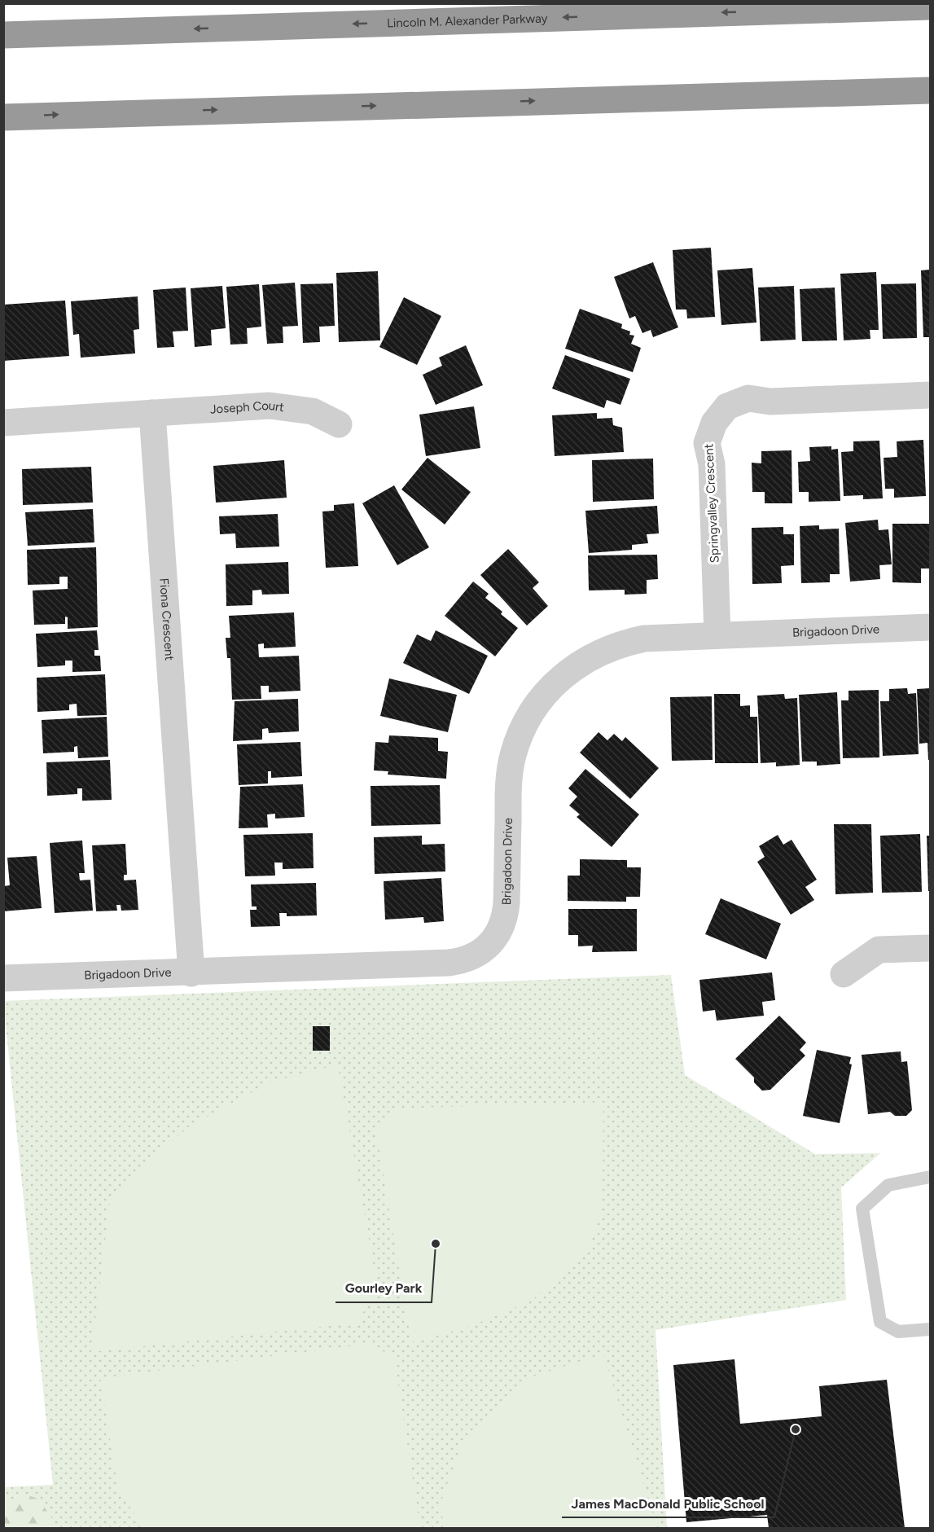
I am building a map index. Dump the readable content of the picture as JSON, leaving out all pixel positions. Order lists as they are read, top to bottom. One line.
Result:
{"streets":{"highway":["Lincoln M. Alexander Parkway"],"street":["Joseph Court","Springvalley Crescent","Fiona Crescent","Brigadoon Drive"]},"crossings":[["Joseph Court","Fiona Crescent"],["Springvalley Crescent","Brigadoon Drive"],["Fiona Crescent","Brigadoon Drive"]],"places":["Gourley Park","James MacDonald Public School"]}
